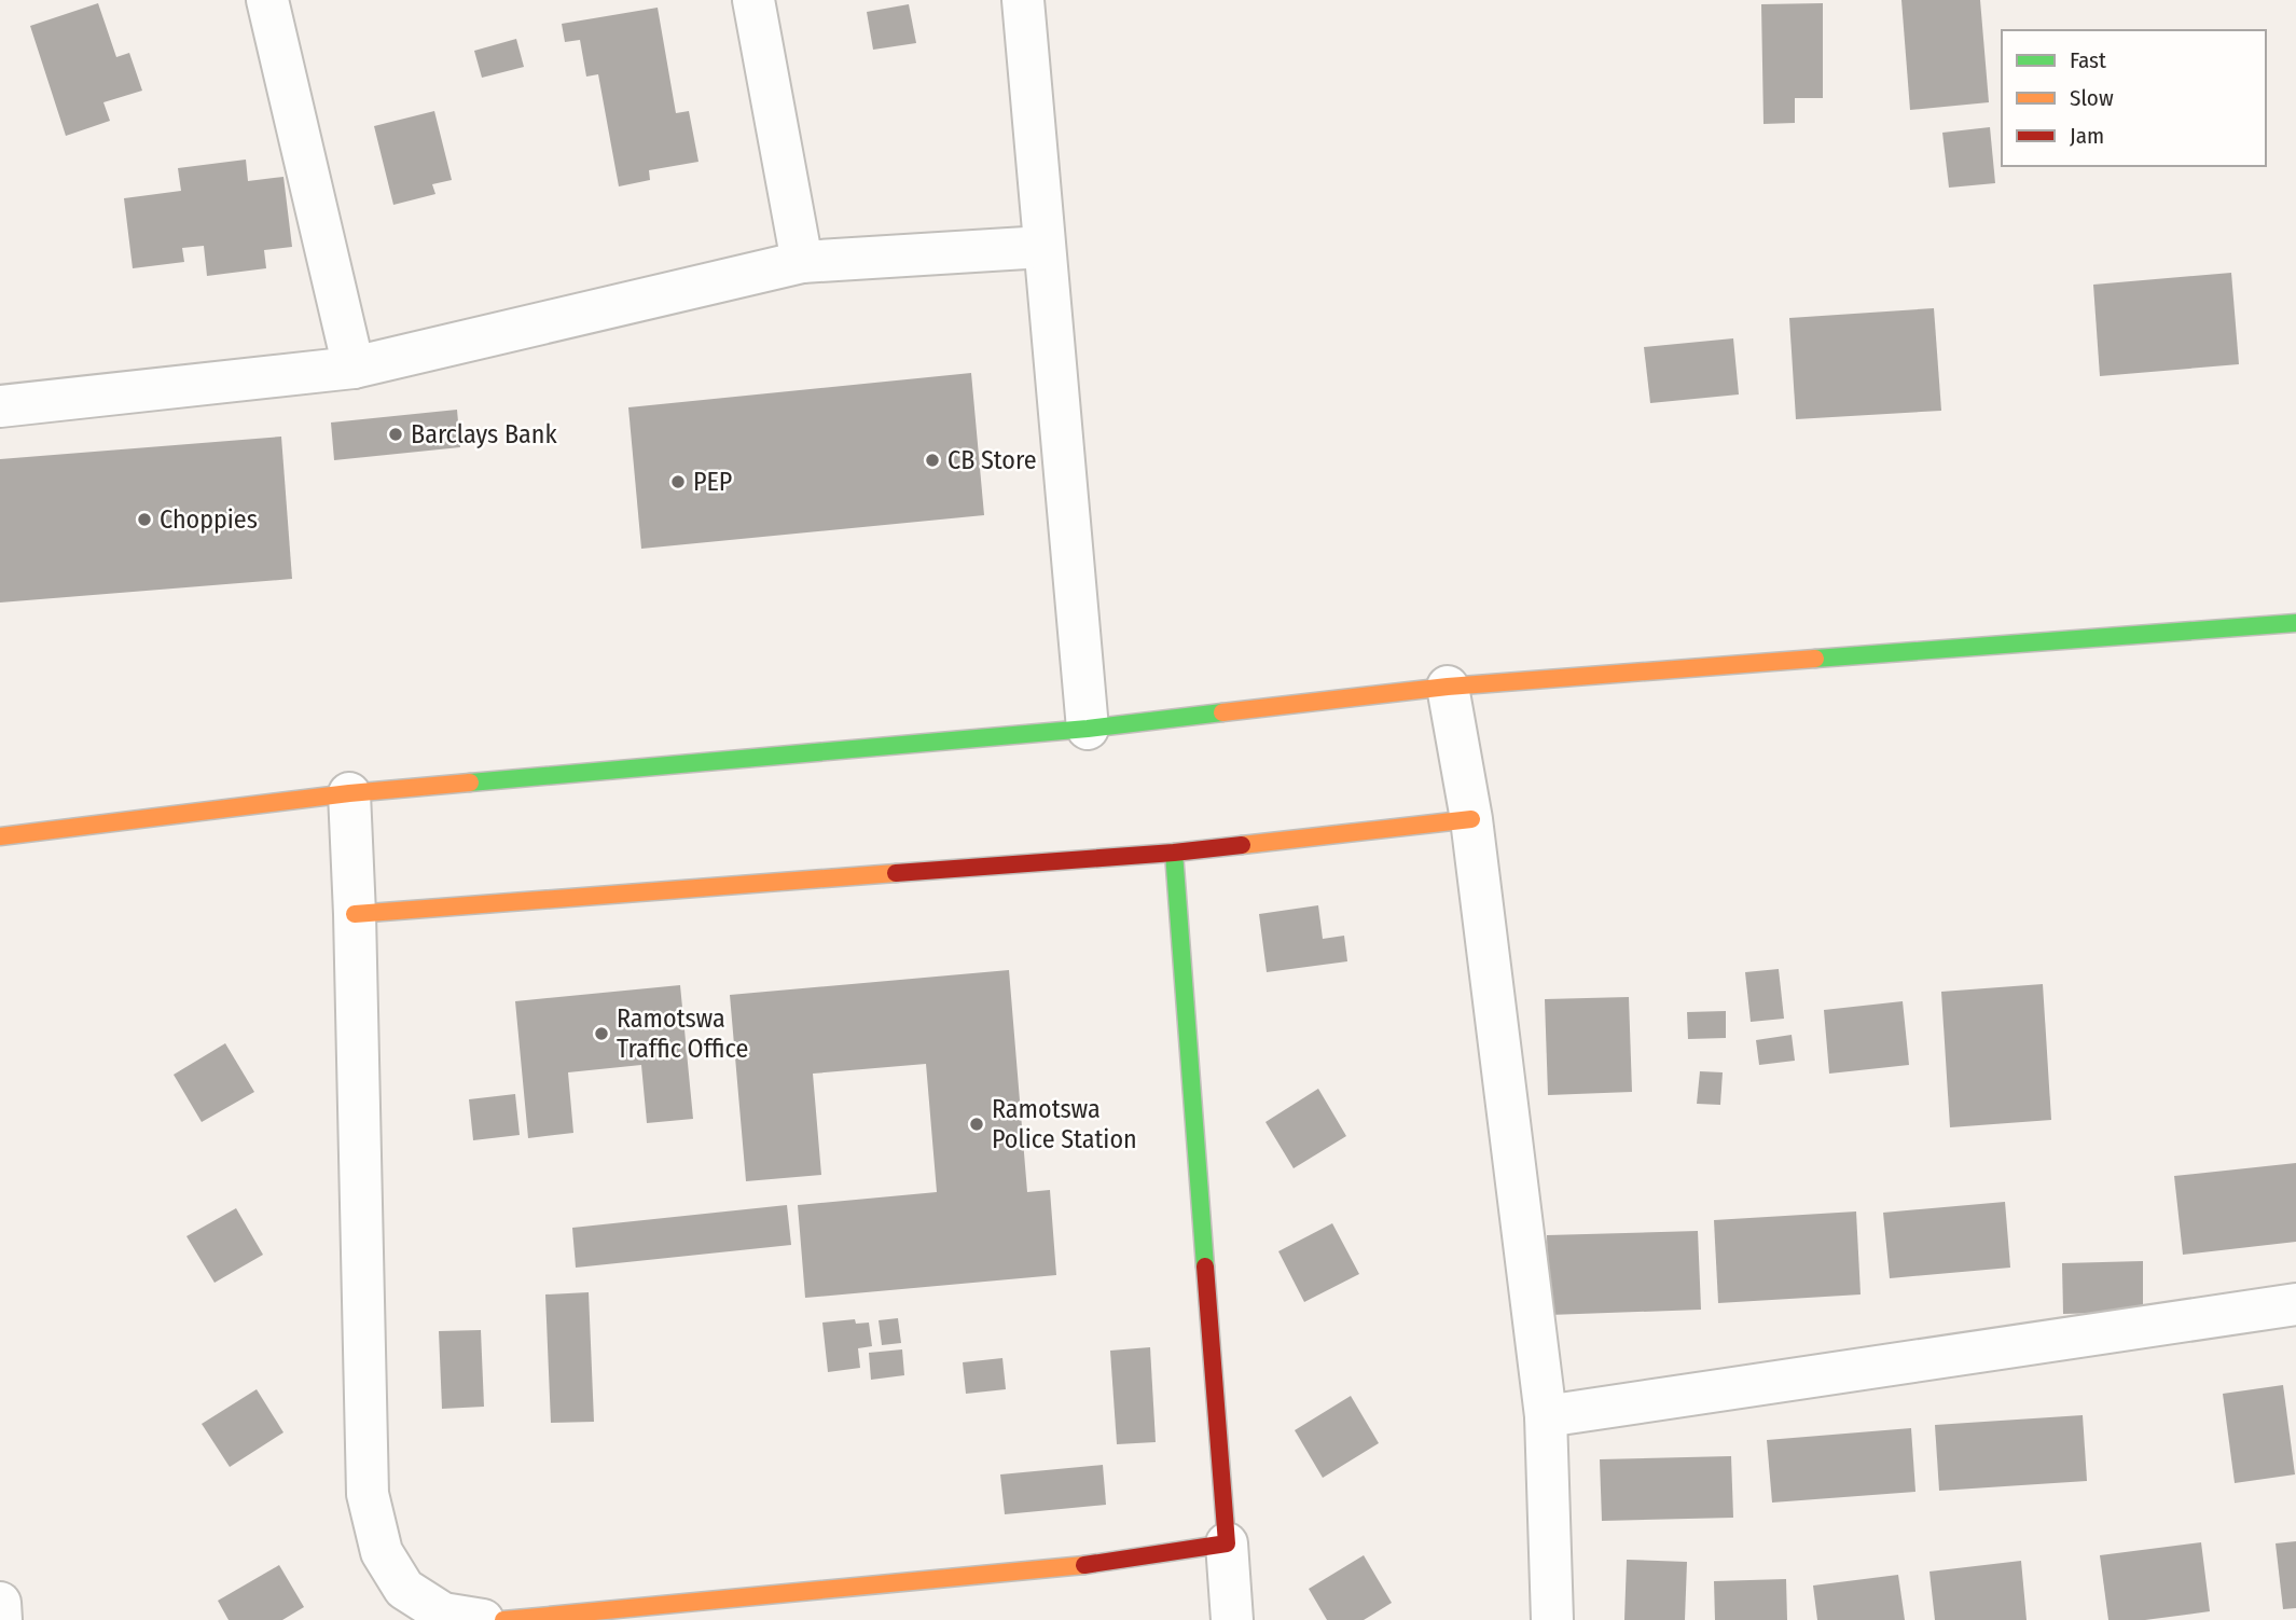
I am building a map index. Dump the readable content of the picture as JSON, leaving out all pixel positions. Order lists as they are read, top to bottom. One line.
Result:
{"places":["Barclays Bank","CB Store","PEP","Choppies","Ramotswa Traffic Office","Ramotswa Police Station"],"legend":["Fast","Slow","Jam"]}
